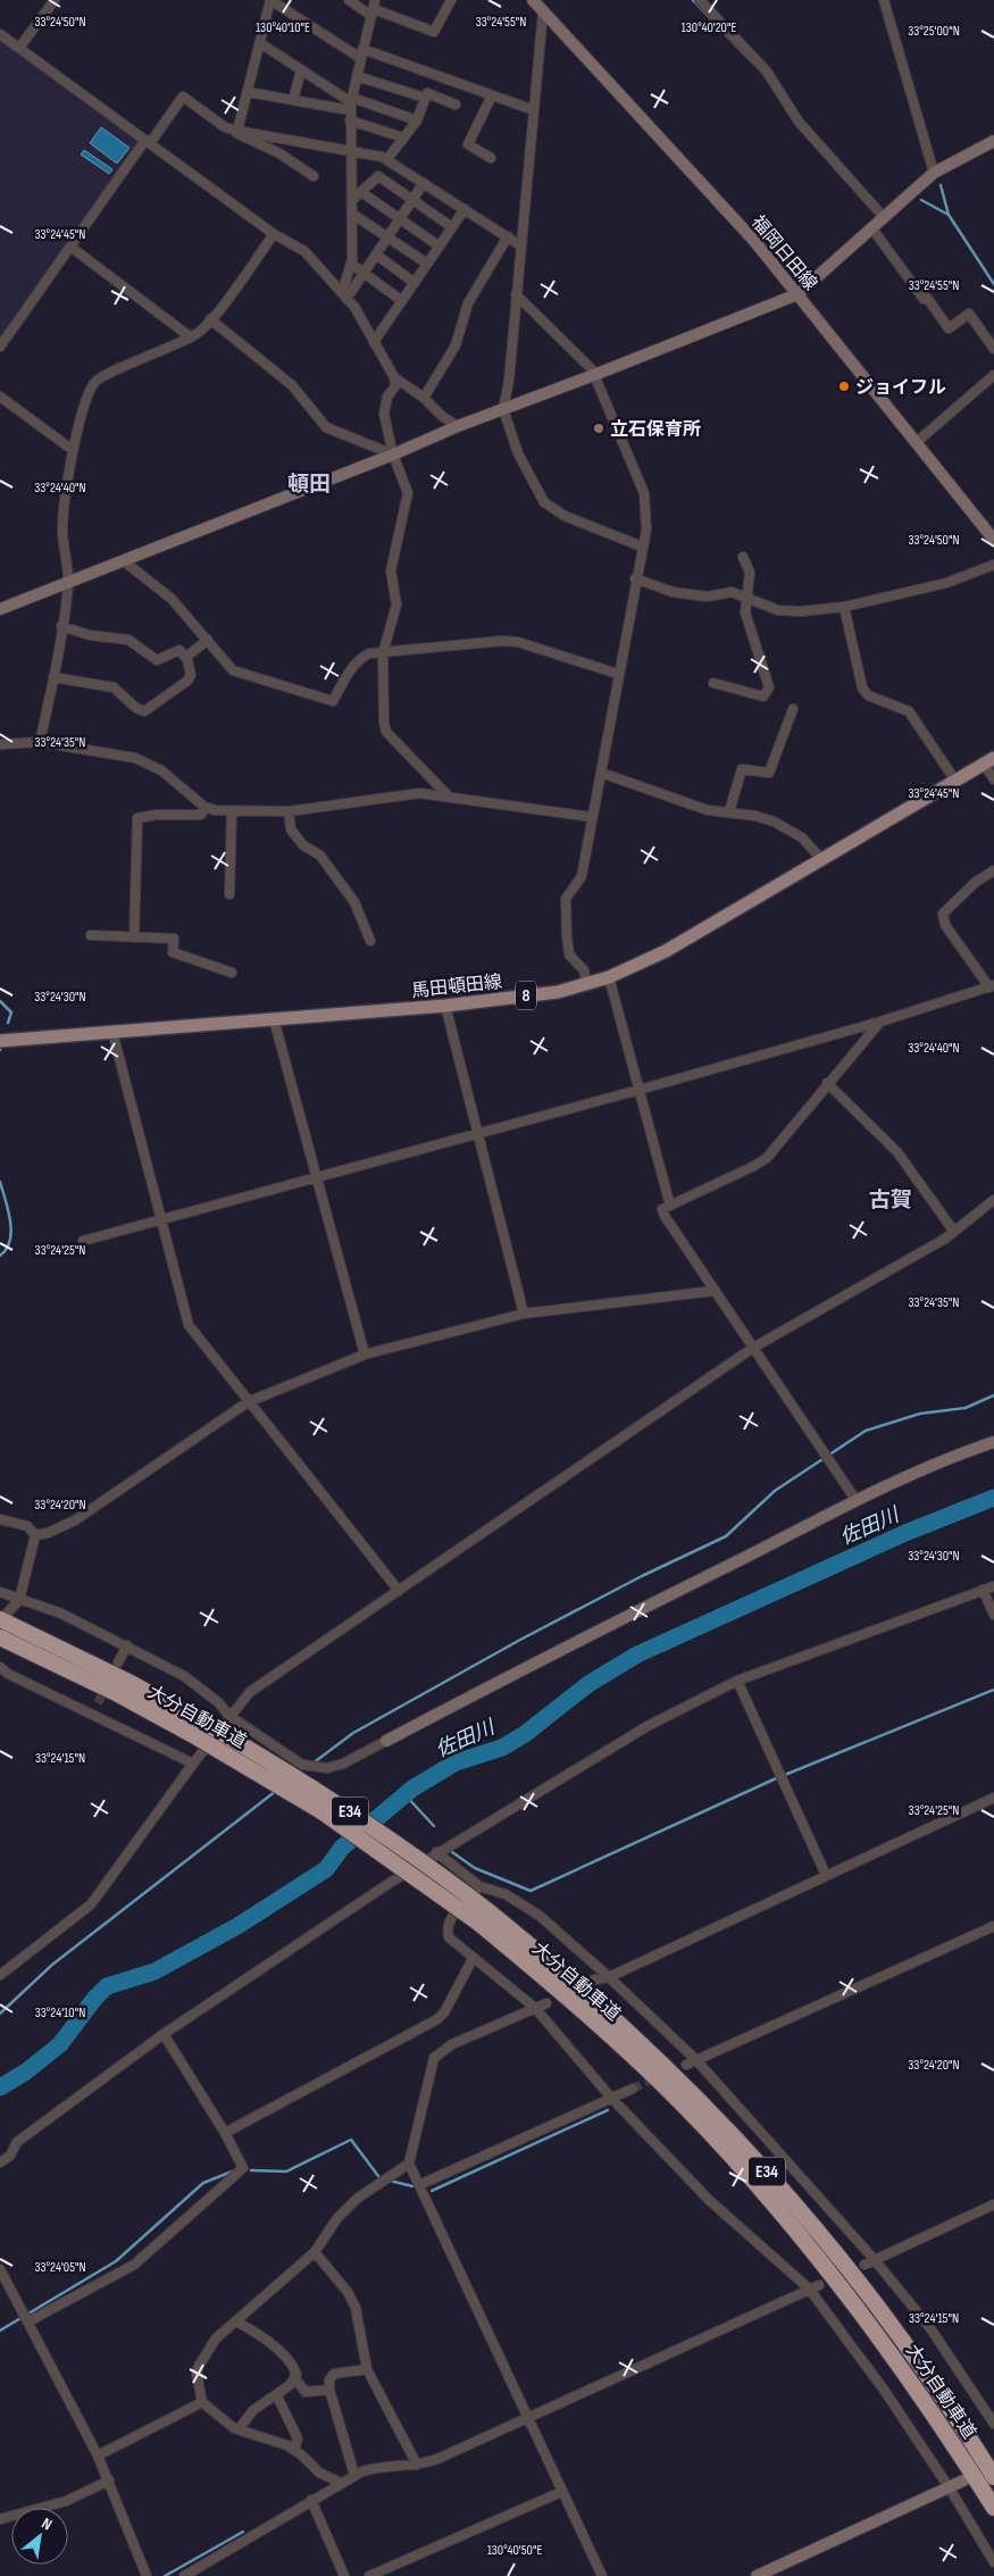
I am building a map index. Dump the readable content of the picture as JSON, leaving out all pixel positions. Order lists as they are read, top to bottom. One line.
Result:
{"streets":{"highway":["大分自動車道","E34"],"main road":["馬田頓田線","8"],"street":["福岡日田線"]},"districts":["頓田","古賀"],"water":["佐田川"],"places":["ジョイフル","立石保育所"],"north":"top right","coordinates":["33°24'50\"N","33°24'55\"N","130°40'10\"E","130°40'20\"E","33°25'00\"N","33°24'45\"N","33°24'40\"N","33°24'35\"N","33°24'30\"N","33°24'25\"N","33°24'20\"N","33°24'15\"N","33°24'10\"N","33°24'05\"N","130°40'50\"E"]}
